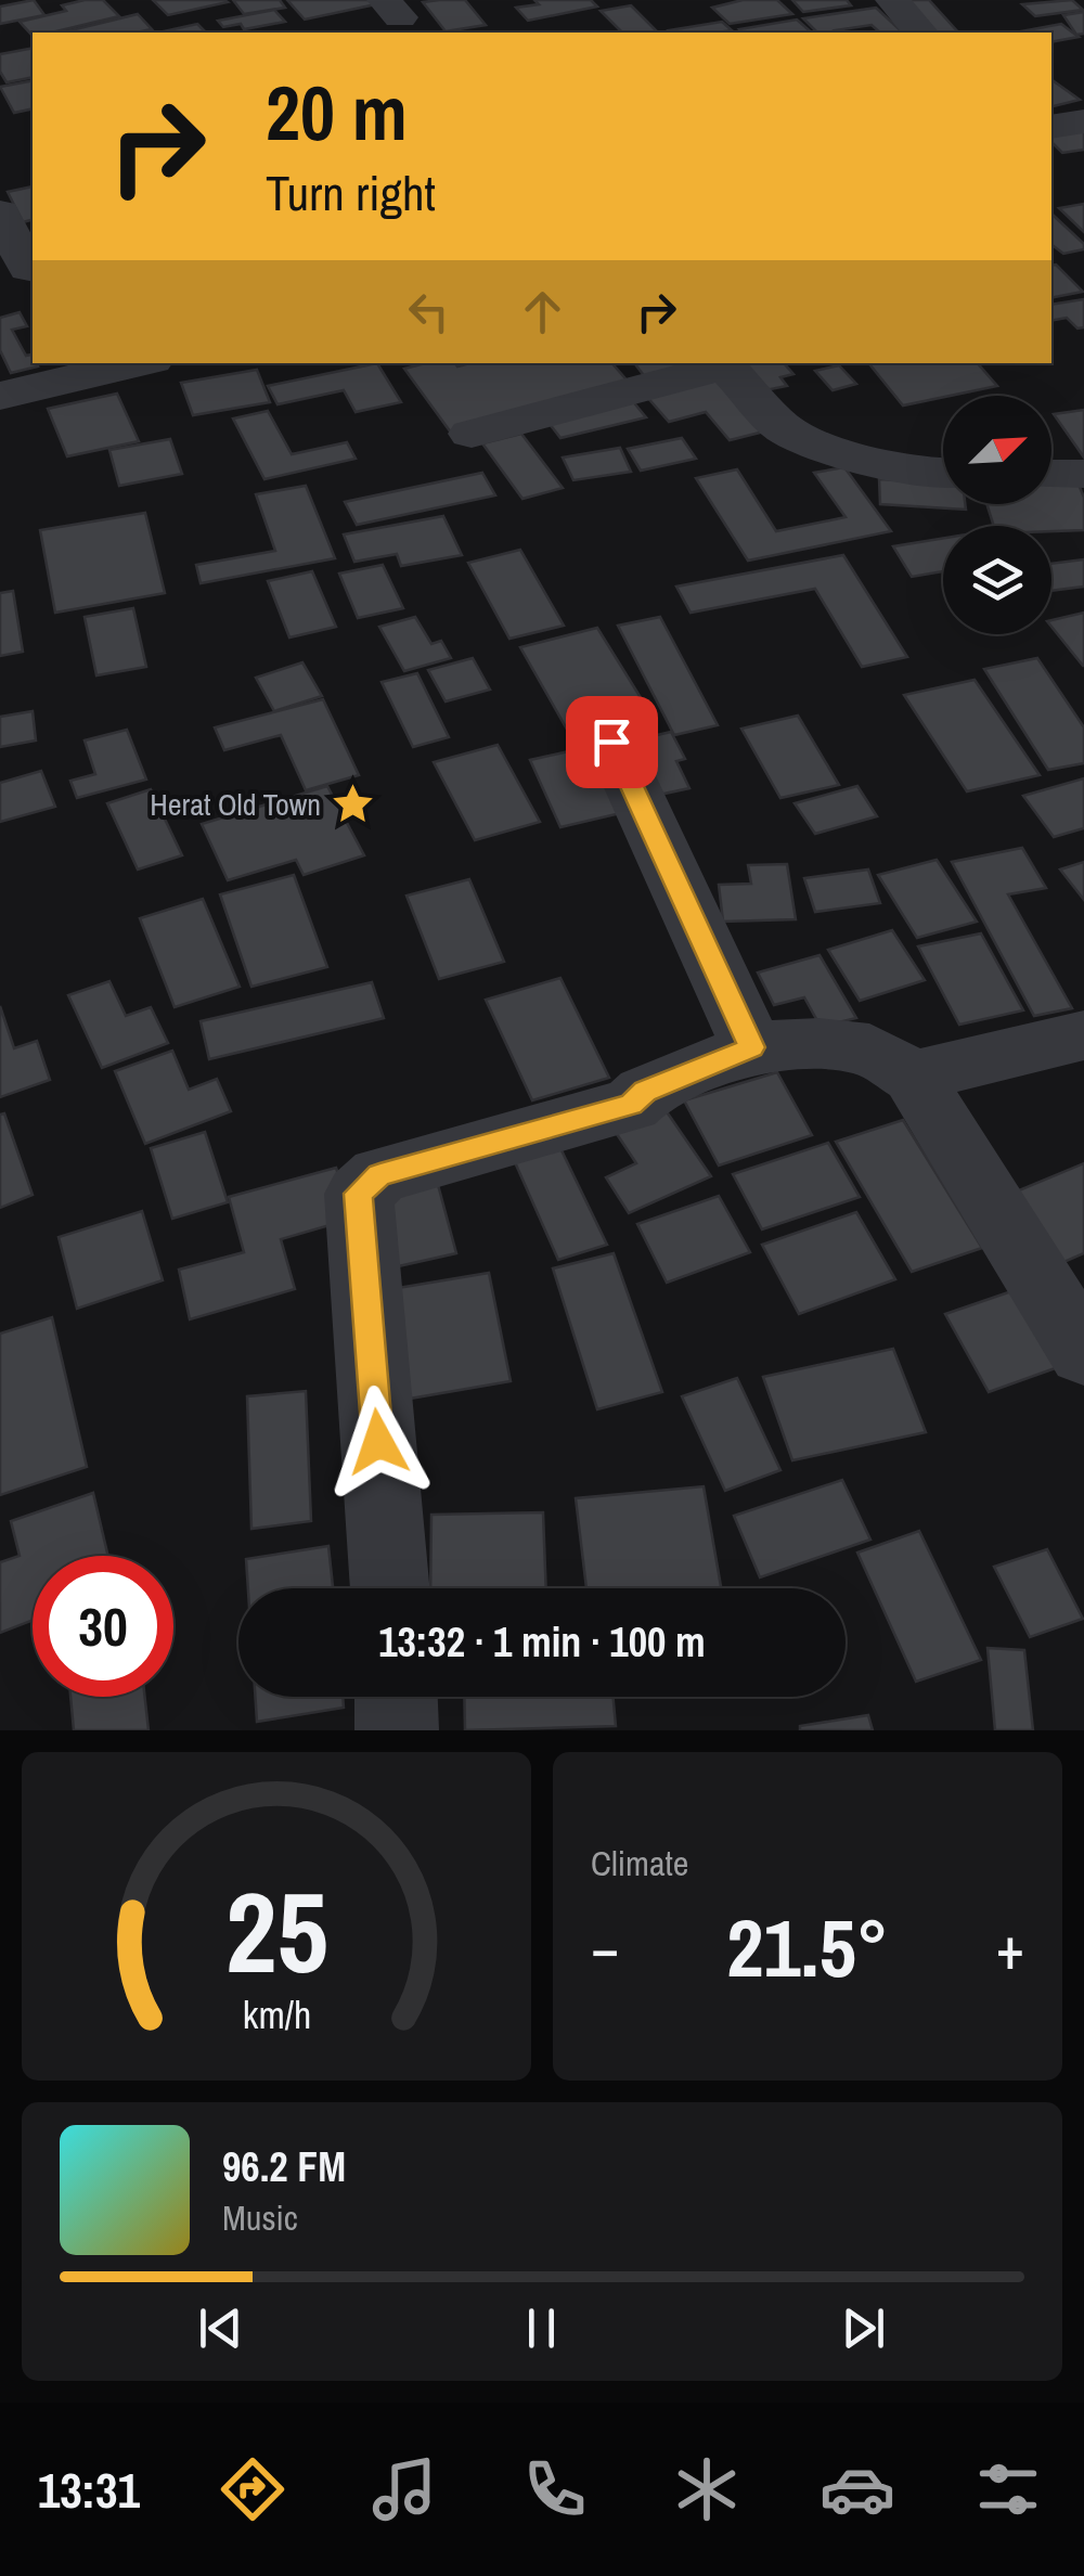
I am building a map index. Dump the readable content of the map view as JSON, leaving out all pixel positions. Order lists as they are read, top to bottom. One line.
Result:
{"places":{"place":["Herat Old Town"]},"north":"top right","page":{"turn":["20 m","Turn right"],"limit":"30","trip":"13:32 · 1 min · 100 m","tile":"Climate","heat":["−","21.5°","+"],"song":["96.2 FM","Music"],"tabs":"13:31","gauge":["25","km/h"]}}
